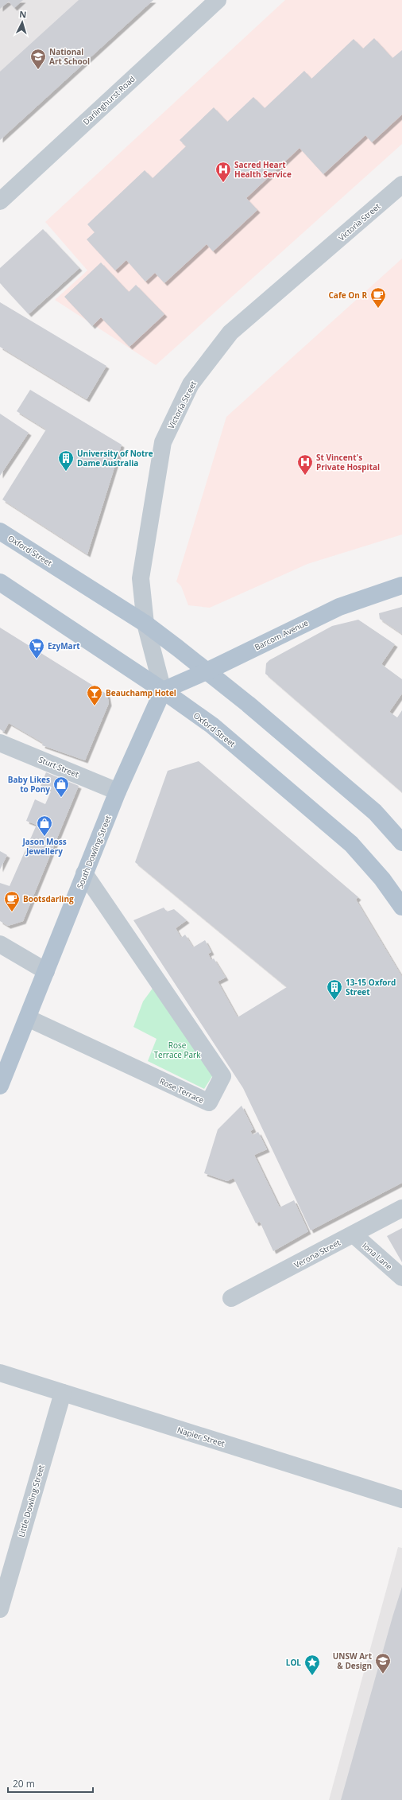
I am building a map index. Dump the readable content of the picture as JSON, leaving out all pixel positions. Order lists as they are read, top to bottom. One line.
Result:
{"streets":{"main road":["Oxford Street","Barcom Avenue","South Dowling Street"],"street":["Darlinghurst Road","Victoria Street","Sturt Street","Rose Terrace","Verona Street","Iona Lane","Napier Street","Little Dowling Street"]},"crossings":[["Victoria Street","Oxford Street"],["Victoria Street","Barcom Avenue"],["Victoria Street","South Dowling Street"],["Oxford Street","Barcom Avenue"],["Oxford Street","South Dowling Street"],["Barcom Avenue","South Dowling Street"],["Sturt Street","South Dowling Street"],["South Dowling Street","Rose Terrace"],["Verona Street","Iona Lane"],["Napier Street","Little Dowling Street"]],"parks":["Rose Terrace Park"],"places":{"school or university":["National Art School","UNSW Art & Design"],"hospital":["Sacred Heart Health Service","St Vincent's Private Hospital"],"cafe":["Cafe On R","Bootsdarling"],"building":["University of Notre Dame Australia","13-15 Oxford Street"],"supermarket":["EzyMart"],"bar":["Beauchamp Hotel"],"shop":["Baby Likes to Pony","Jason Moss Jewellery"],"place":["LOL"]},"scale_bar":"20 m","north":"top"}
